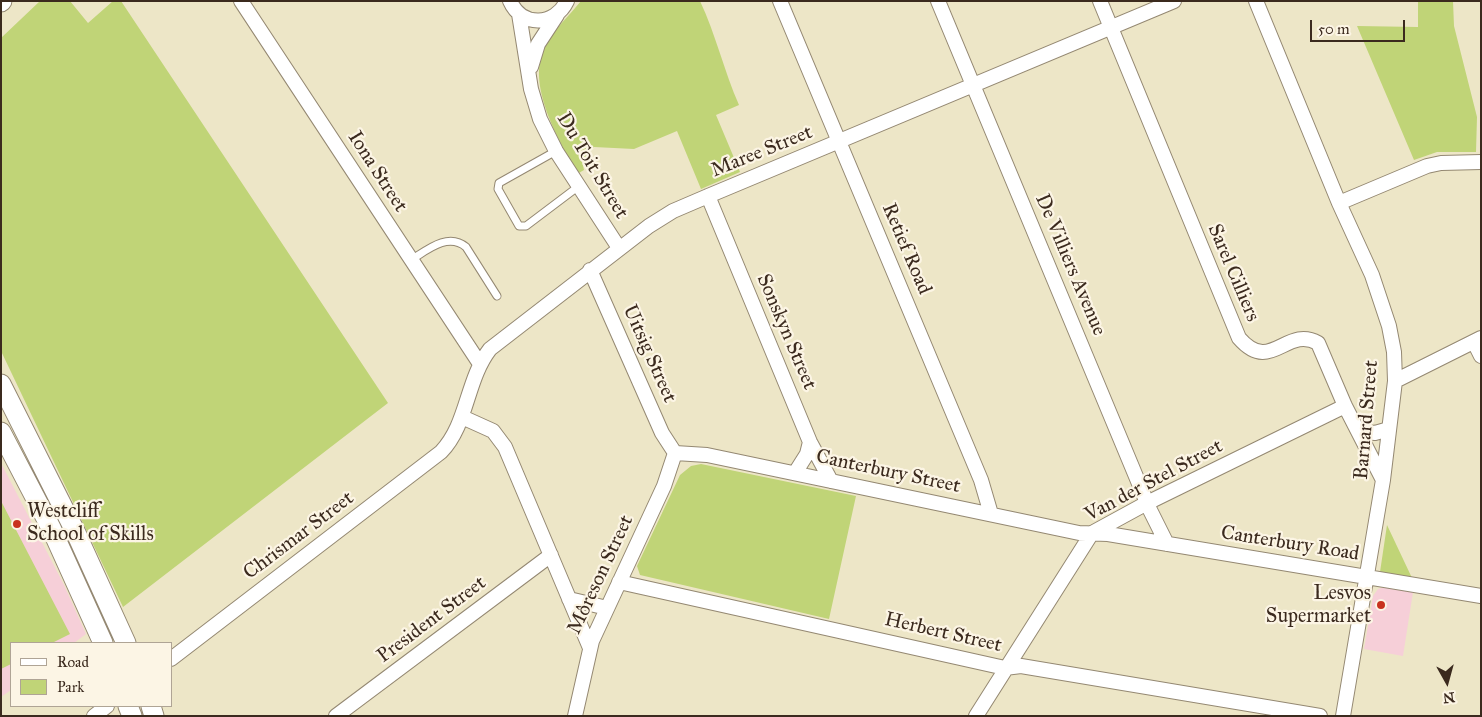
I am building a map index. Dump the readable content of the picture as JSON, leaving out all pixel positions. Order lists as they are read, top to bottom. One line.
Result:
{"streets":{"street":["Maree Street","Du Toit Street","Iona Street","Retief Road","De Villiers Avenue","Sarel Cilliers","Sonskyn Street","Uitsig Street","Barnard Street","Canterbury Street","Van der Stel Street","Chrismar Street","Canterbury Road","Môreson Street","President Street","Herbert Street"]},"crossings":[["Maree Street","Du Toit Street"],["Maree Street","Iona Street"],["Maree Street","Retief Road"],["Maree Street","De Villiers Avenue"],["Maree Street","Sarel Cilliers"],["Maree Street","Sonskyn Street"],["Maree Street","Uitsig Street"],["Maree Street","Chrismar Street"],["Retief Road","Canterbury Street"],["De Villiers Avenue","Van der Stel Street"],["De Villiers Avenue","Canterbury Road"],["Sarel Cilliers","Barnard Street"],["Sarel Cilliers","Van der Stel Street"],["Sonskyn Street","Canterbury Street"],["Uitsig Street","Canterbury Street"],["Uitsig Street","Môreson Street"],["Barnard Street","Canterbury Road"],["Canterbury Street","Van der Stel Street"],["Canterbury Street","Canterbury Road"],["Canterbury Street","Môreson Street"],["Van der Stel Street","Canterbury Road"],["Van der Stel Street","Herbert Street"],["Môreson Street","Herbert Street"]],"places":["Westcliff School of Skills","Lesvos Supermarket"],"legend":["Road","Park"],"scale_bar":"50 m","north":"bottom"}
